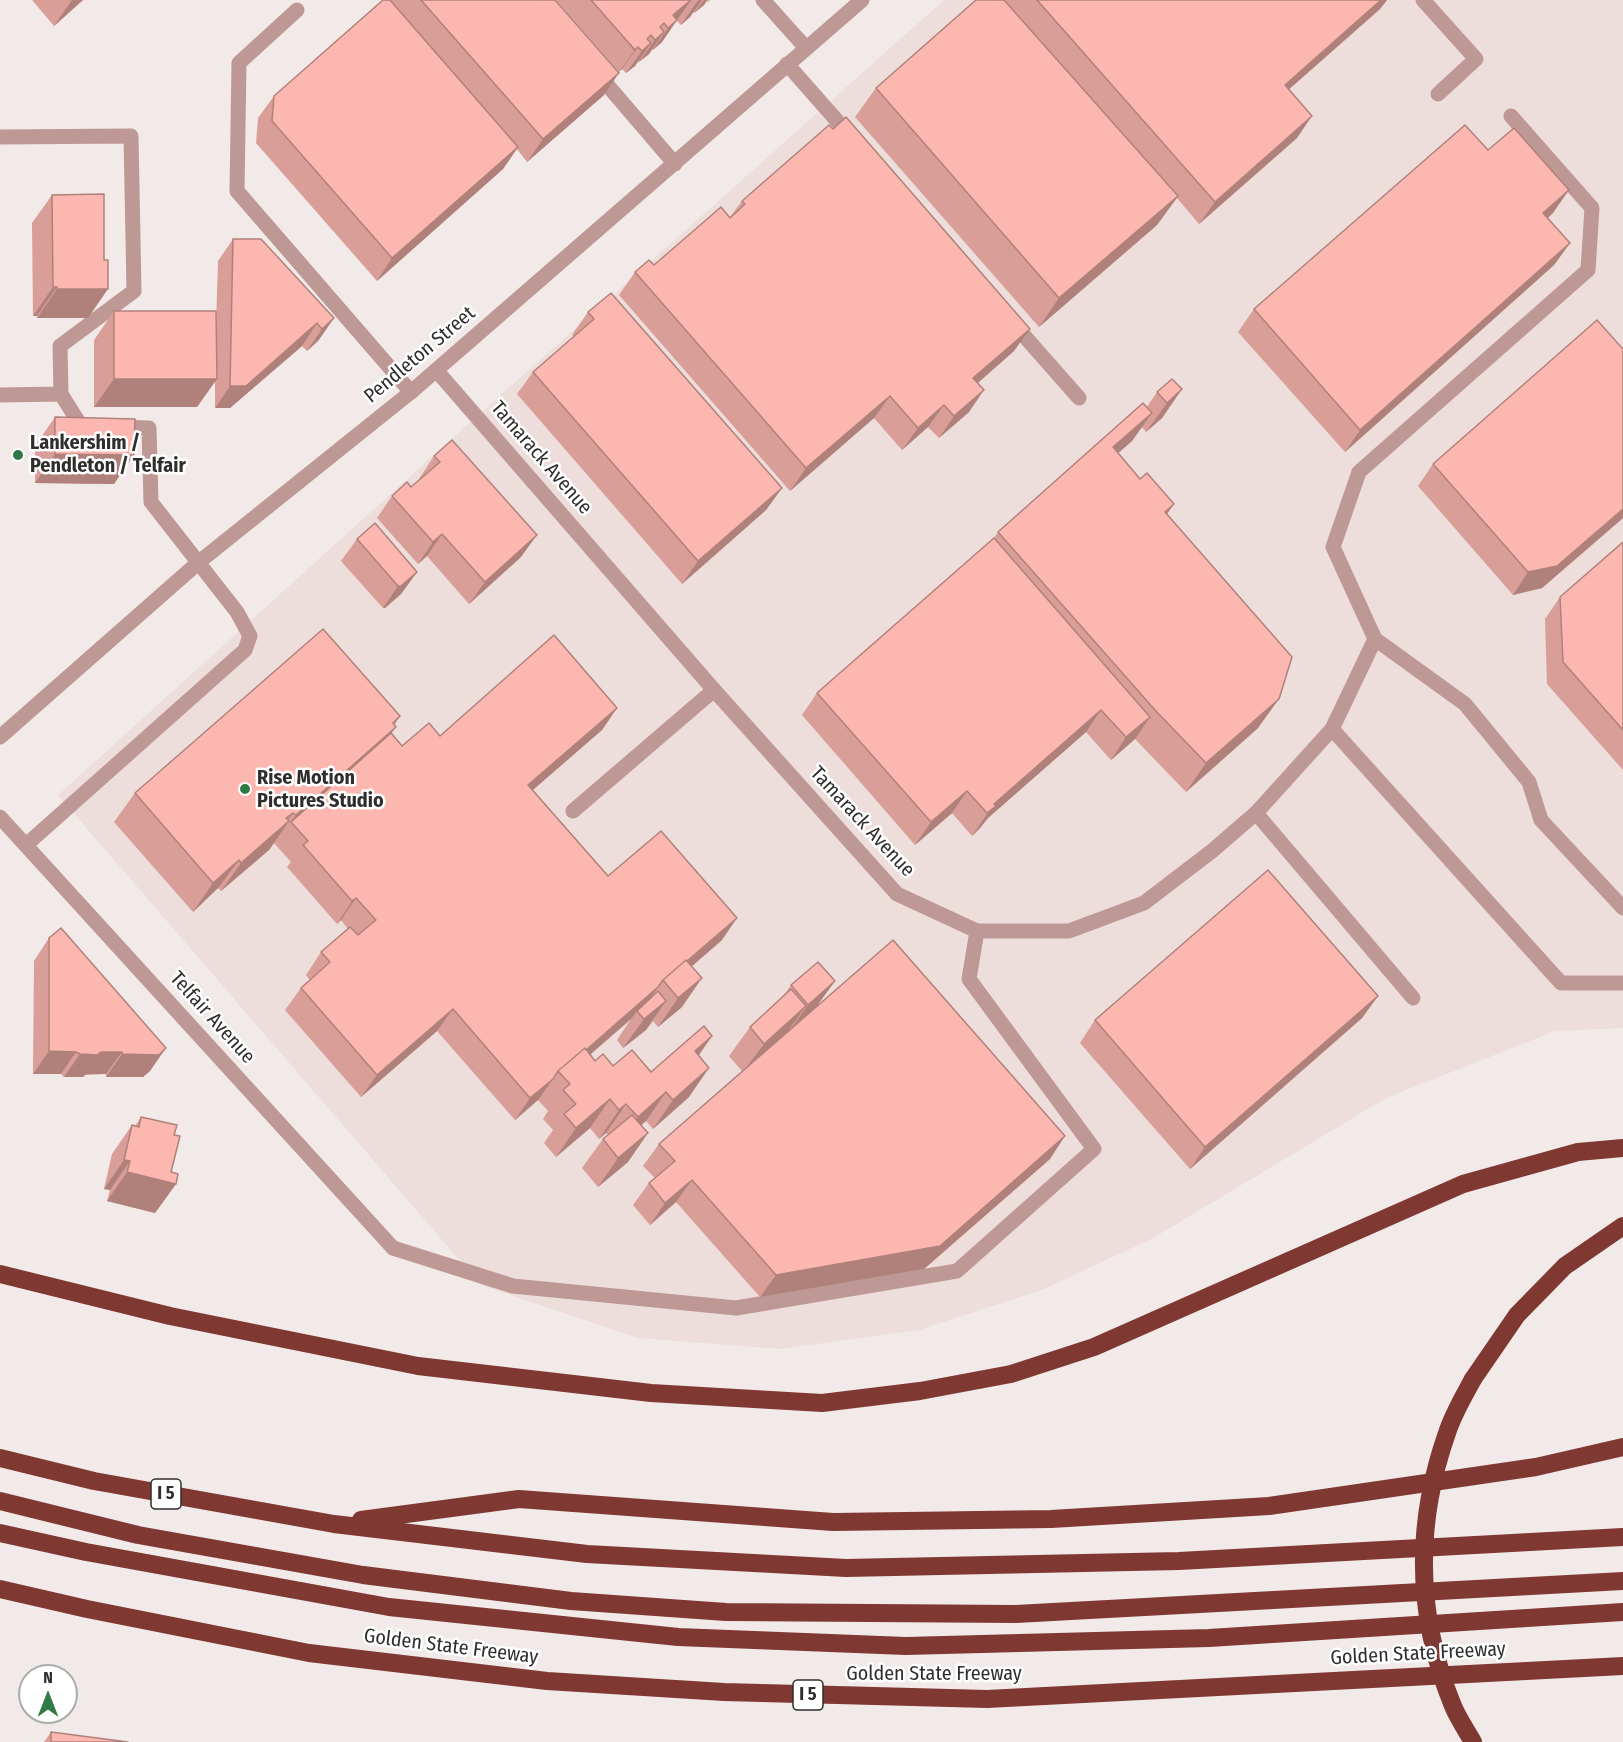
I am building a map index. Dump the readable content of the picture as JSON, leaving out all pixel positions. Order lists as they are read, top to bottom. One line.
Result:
{"streets":{"highway":["I 5","Golden State Freeway"],"street":["Pendleton Street","Tamarack Avenue","Telfair Avenue"]},"crossings":[["Pendleton Street","Tamarack Avenue"],["Tamarack Avenue","Telfair Avenue"]],"places":["Lankershim / Pendleton / Telfair","Rise Motion Pictures Studio"],"north":"top"}
